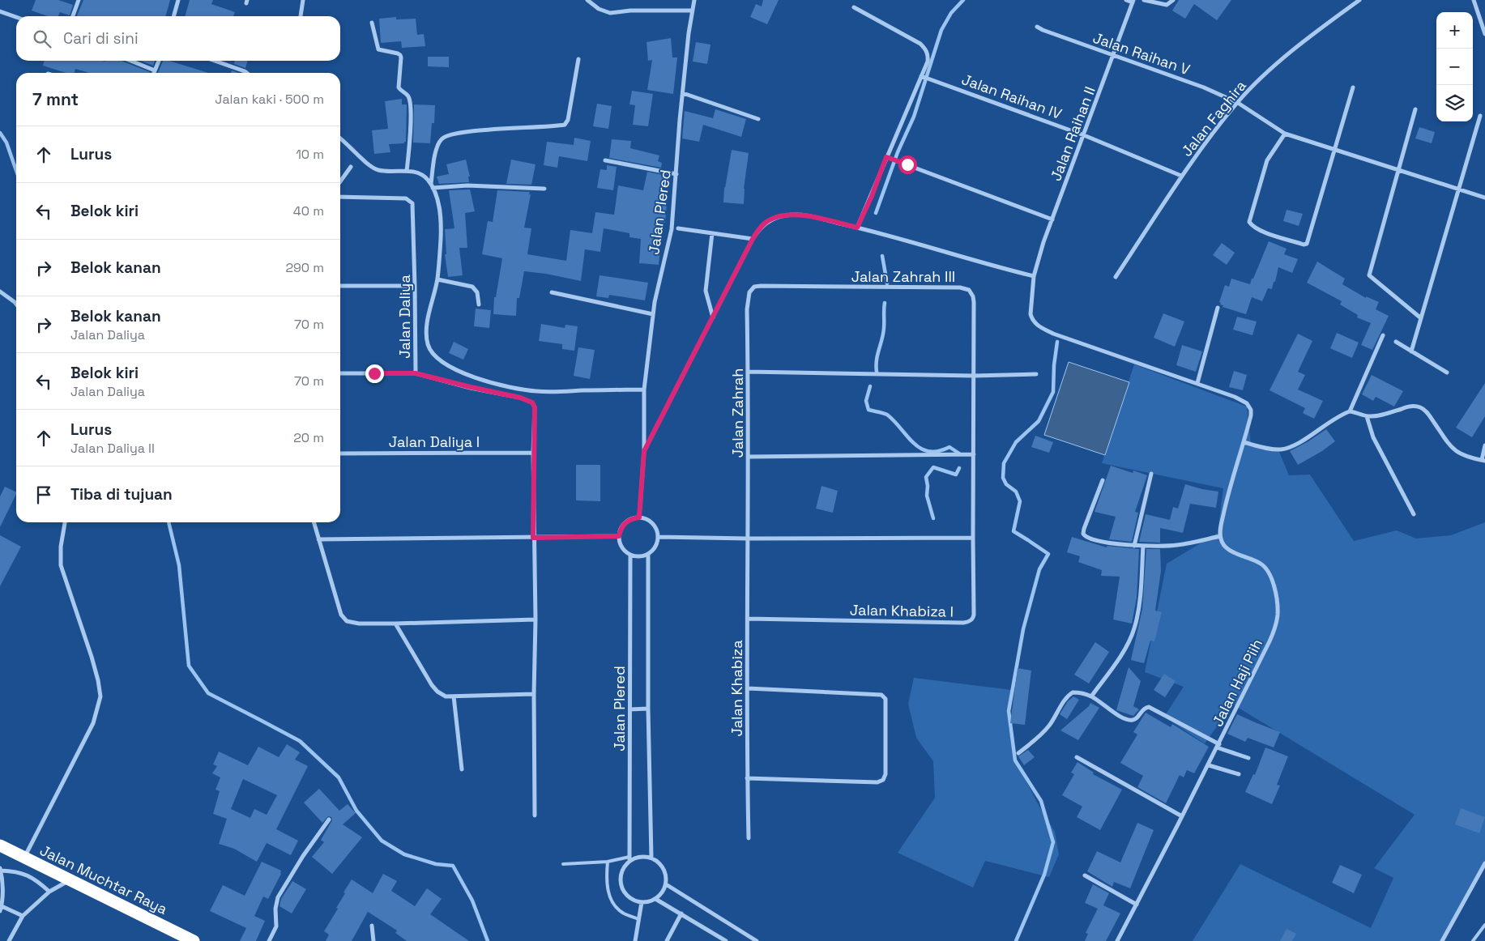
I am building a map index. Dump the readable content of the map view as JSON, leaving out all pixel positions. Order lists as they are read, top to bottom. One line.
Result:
{"streets":{"highway":["Jalan Muchtar Raya"],"street":["Jalan Raihan V","Jalan Raihan IV","Jalan Faghira","Jalan Raihan II","Jalan Plered","Jalan Zahrah III","Jalan Daliya","Jalan Zahrah","Jalan Daliya I","Jalan Khabiza I","Jalan Haji Piih","Jalan Khabiza"]},"crossings":[["Jalan Raihan V","Jalan Faghira"],["Jalan Raihan V","Jalan Raihan II"],["Jalan Raihan IV","Jalan Faghira"],["Jalan Raihan IV","Jalan Raihan II"],["Jalan Zahrah III","Jalan Zahrah"],["Jalan Daliya","Jalan Daliya I"],["Jalan Zahrah","Jalan Khabiza"],["Jalan Khabiza I","Jalan Khabiza"]],"page":{"map_buttons":["+","−"],"search":"Cari di sini","heading":["7 mnt","Jalan kaki · 500 m"],"list":[["Lurus","10 m"],["Belok kiri","40 m"],["Belok kanan","290 m"],["Belok kanan","Jalan Daliya","70 m"],["Belok kiri","Jalan Daliya","70 m"],["Lurus","Jalan Daliya II","20 m"],"Tiba di tujuan"]}}
